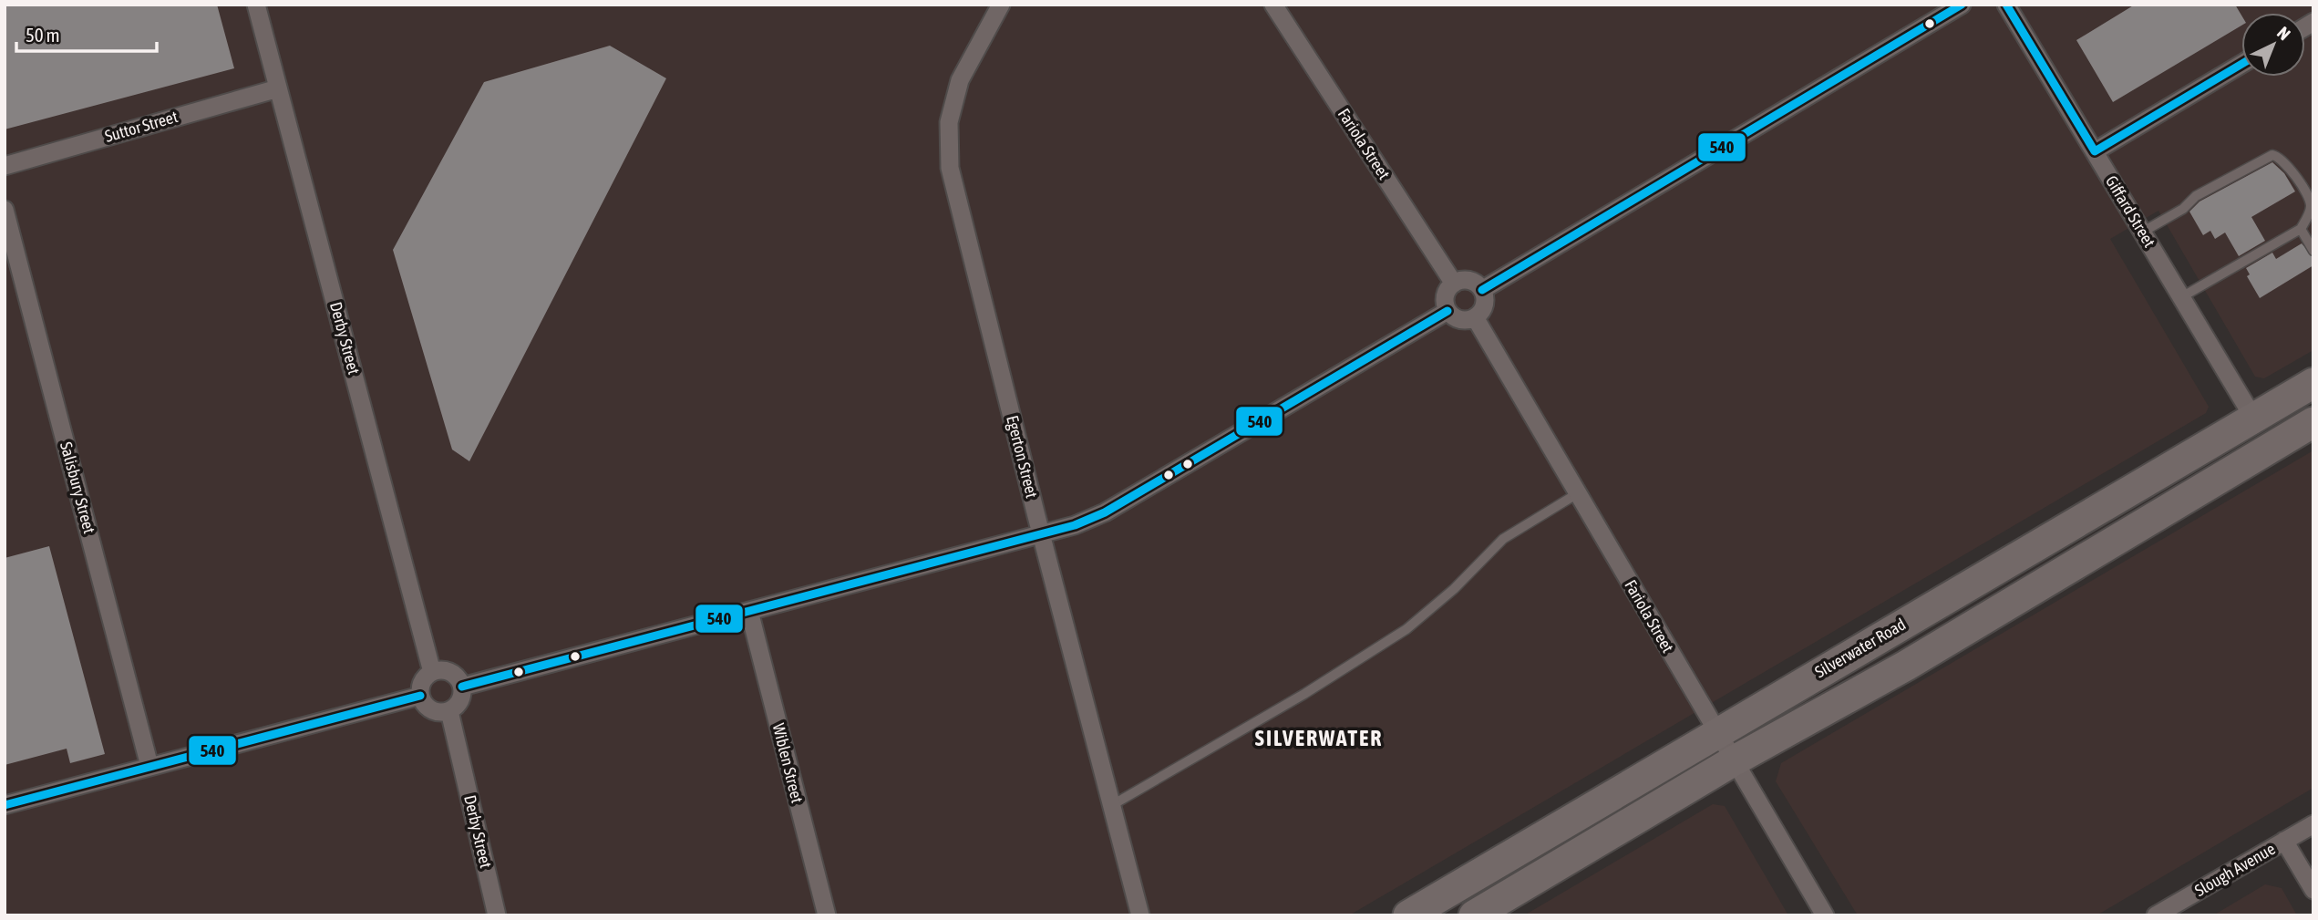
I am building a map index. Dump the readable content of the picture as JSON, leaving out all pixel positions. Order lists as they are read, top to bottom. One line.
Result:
{"streets":{"highway":["Silverwater Road"],"street":["Suttor Street","Fariola Street","Giffard Street","Derby Street","Egerton Street","Salisbury Street","Wiblen Street","Slough Avenue"]},"crossings":[["Suttor Street","Derby Street"],["Fariola Street","Silverwater Road"],["Giffard Street","Silverwater Road"]],"districts":["SILVERWATER"],"lines":["transit line 540"],"scale_bar":"50 m","north":"top right"}
